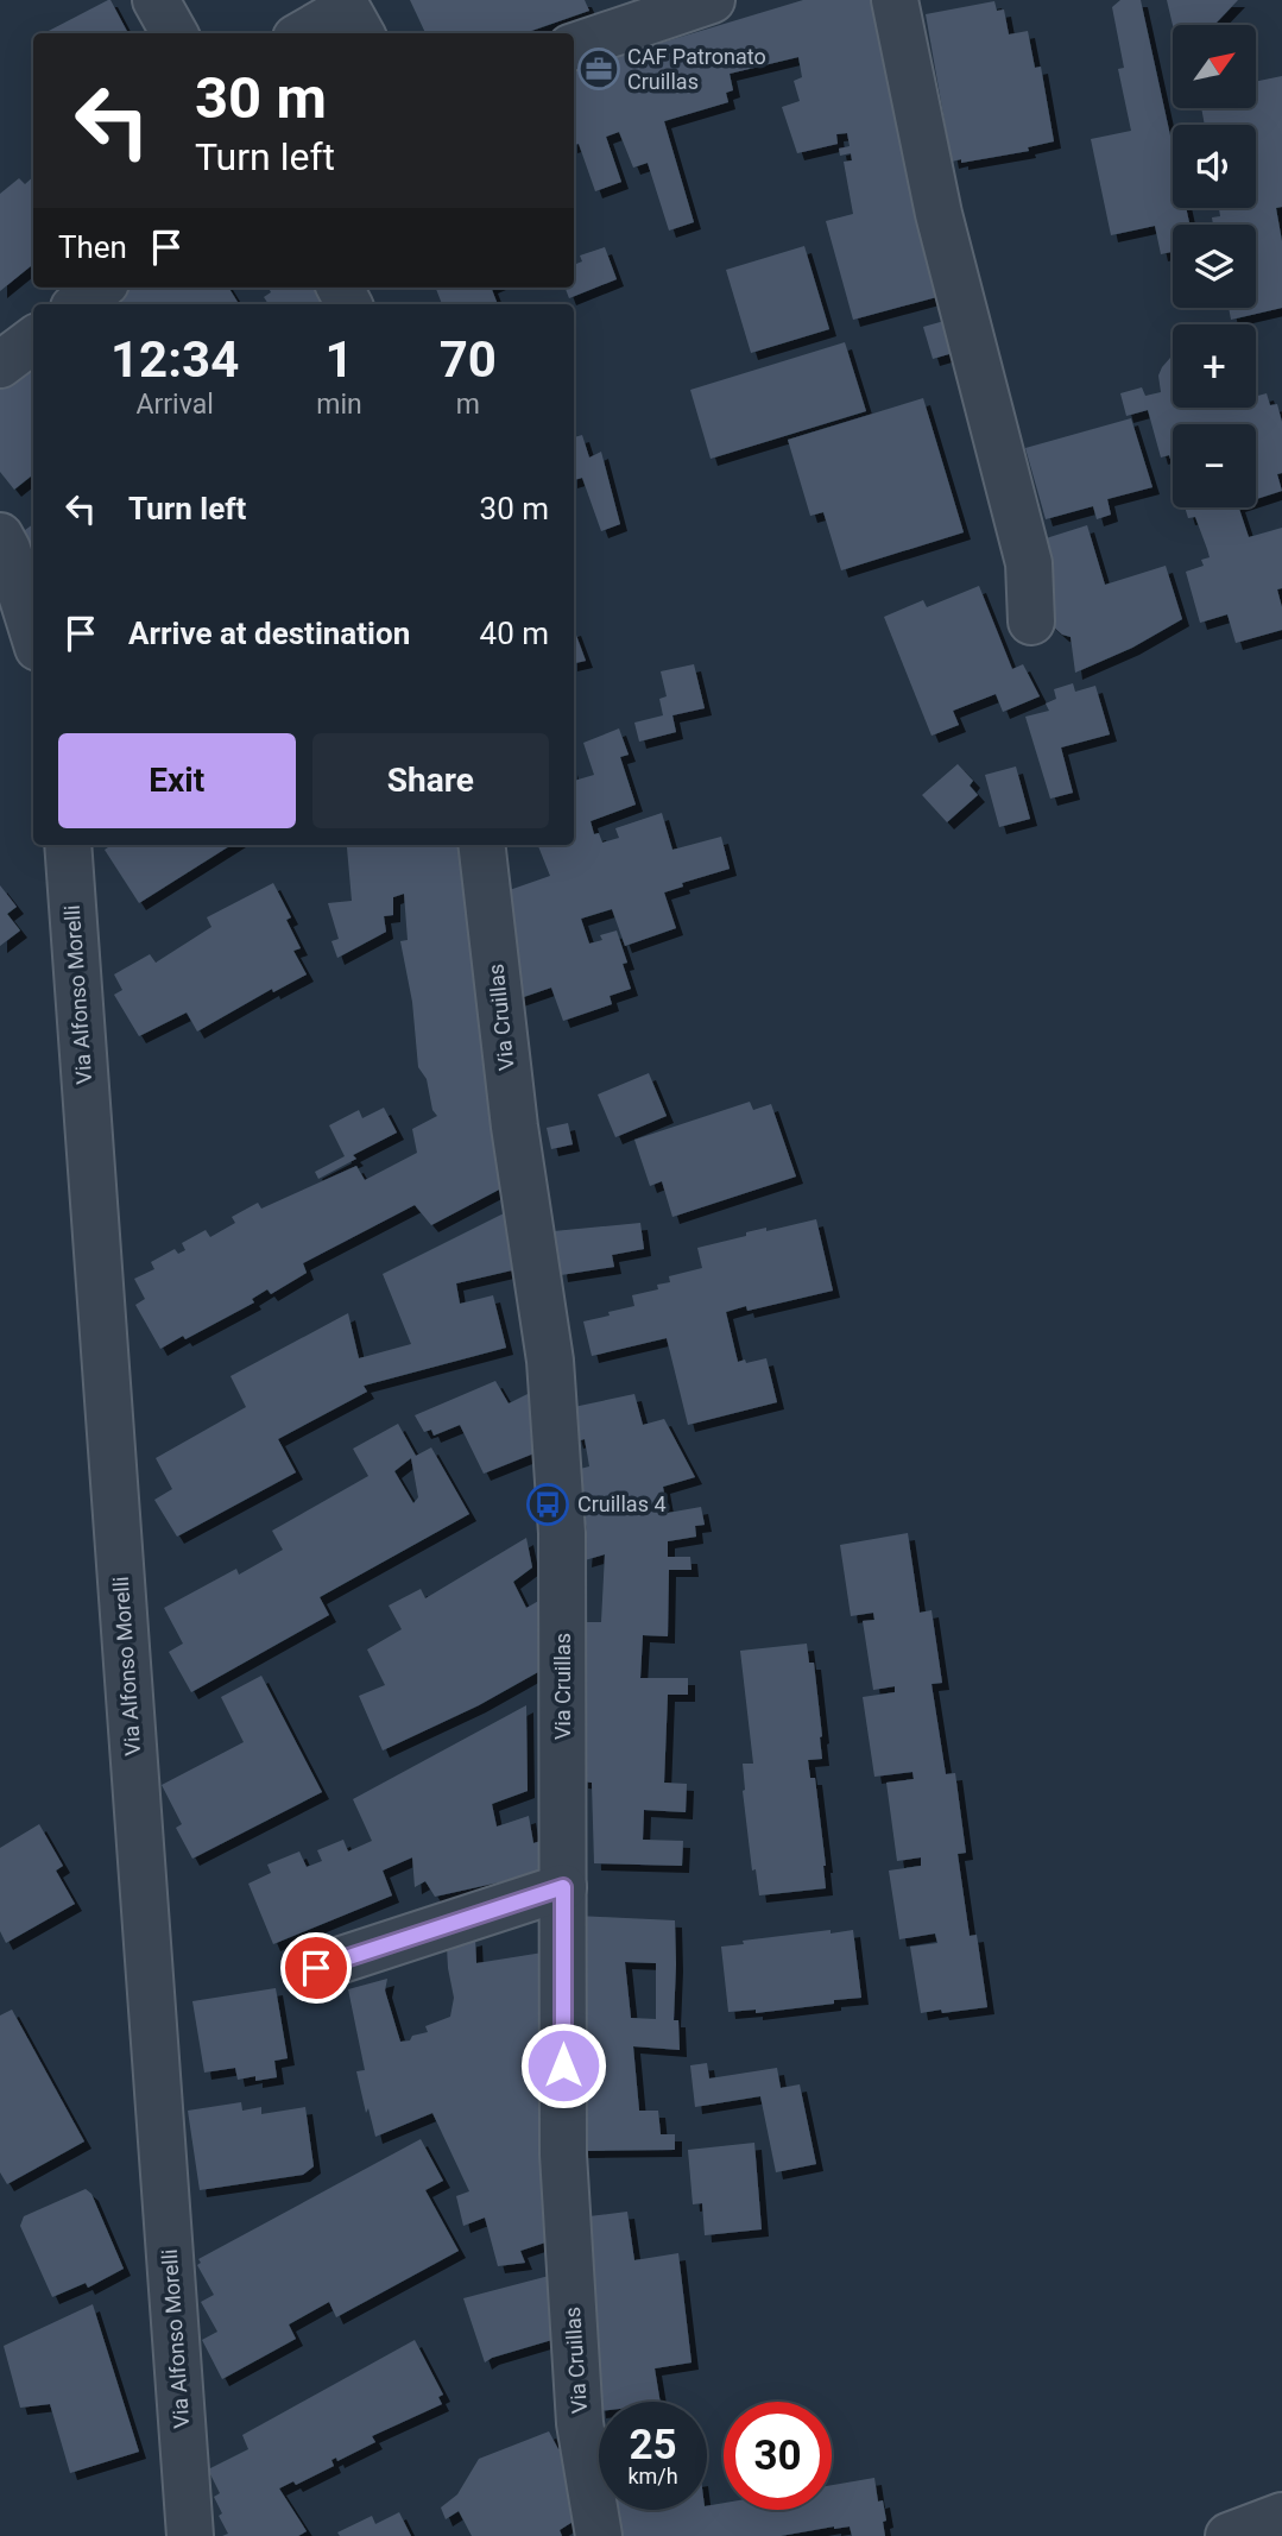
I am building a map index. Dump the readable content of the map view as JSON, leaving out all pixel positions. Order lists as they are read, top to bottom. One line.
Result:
{"streets":{"street":["Via Alfonso Morelli","Via Cruillas"]},"places":{"office":["CAF Patronato Cruillas"],"bus stop":["Cruillas 4"]},"north":"top right","page":{"map_buttons":["+","−"],"turn":["30 m","Turn left"],"then":"Then","eta":["12:34","Arrival","1","min","70","m"],"list":[{"name":"Turn left","value":"30 m"},{"name":"Arrive at destination","value":"40 m"}],"buttons":["Exit","Share"],"speed":"25 km/h","limit":"30"}}
